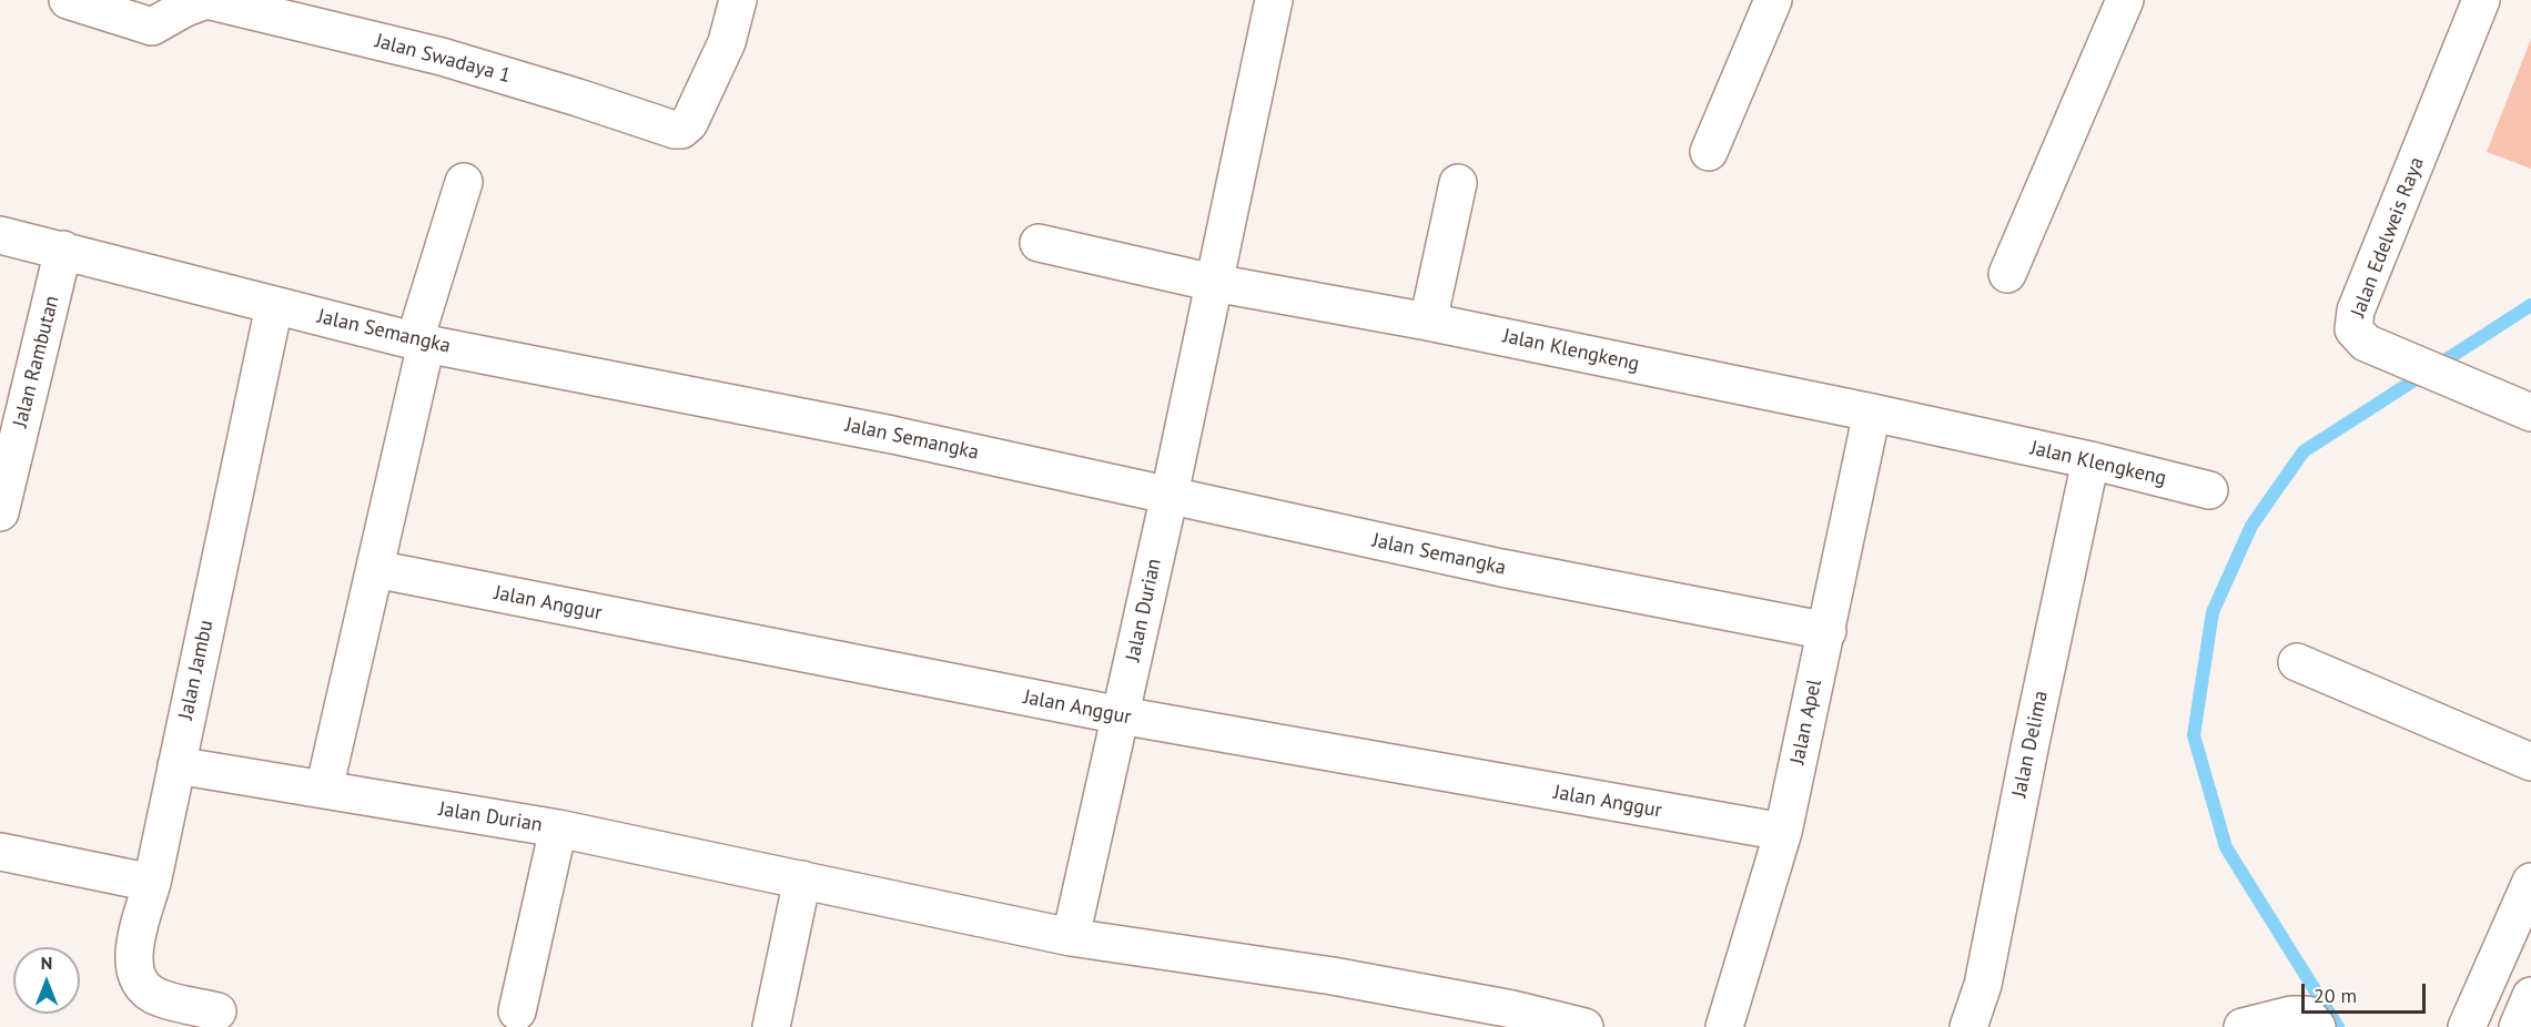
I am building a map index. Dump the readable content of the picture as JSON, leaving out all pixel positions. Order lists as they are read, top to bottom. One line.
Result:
{"streets":{"street":["Jalan Swadaya 1","Jalan Edelweis Raya","Jalan Semangka","Jalan Klengkeng","Jalan Rambutan","Jalan Anggur","Jalan Durian","Jalan Jambu","Jalan Apel","Jalan Delima"]},"crossings":[["Jalan Semangka","Jalan Rambutan"],["Jalan Semangka","Jalan Durian"],["Jalan Semangka","Jalan Jambu"],["Jalan Semangka","Jalan Apel"],["Jalan Klengkeng","Jalan Durian"],["Jalan Klengkeng","Jalan Apel"],["Jalan Klengkeng","Jalan Delima"],["Jalan Anggur","Jalan Durian"],["Jalan Anggur","Jalan Apel"],["Jalan Durian","Jalan Jambu"]],"scale_bar":"20 m","north":"top"}
